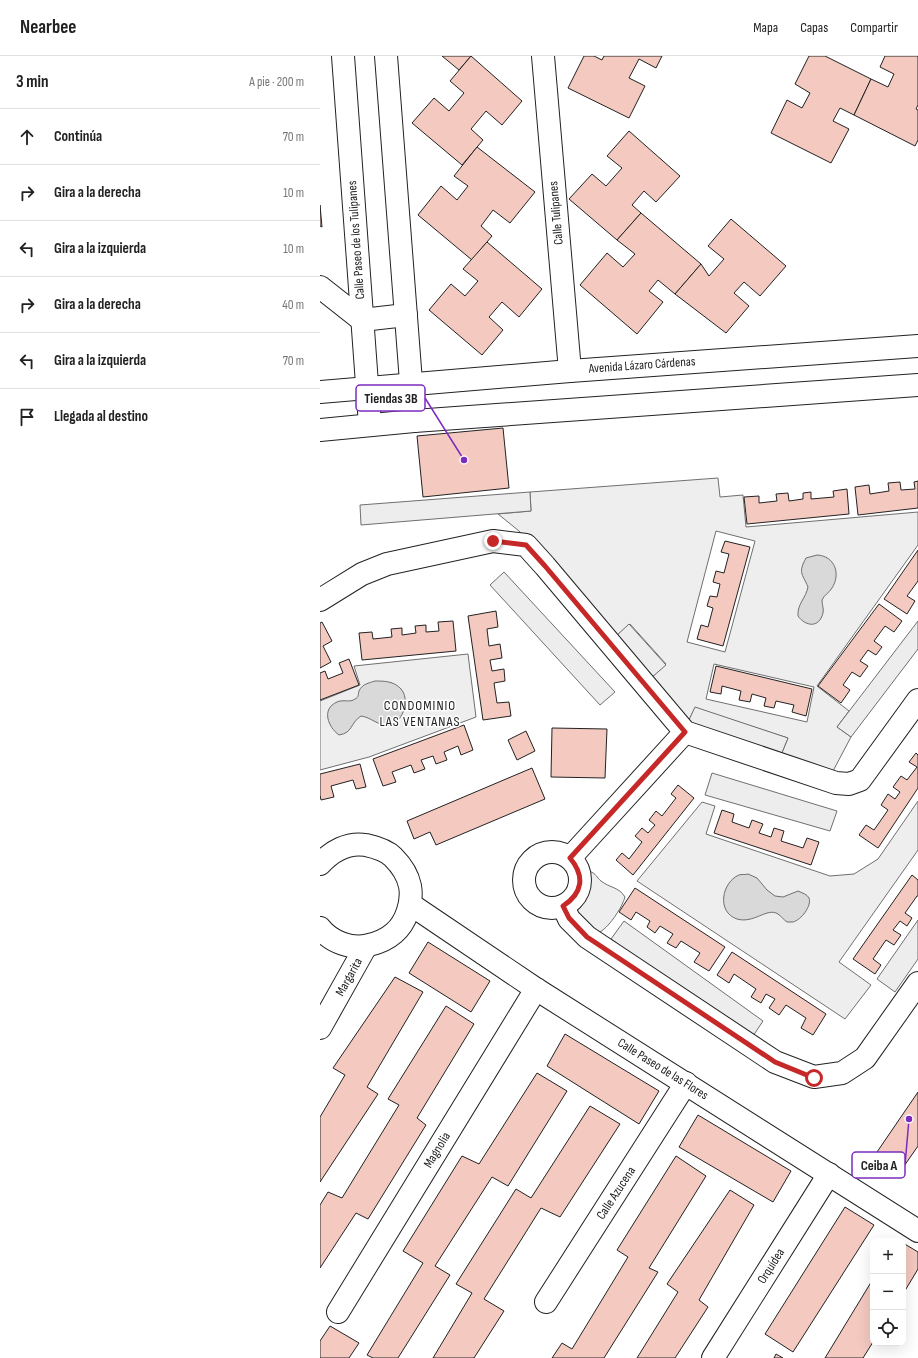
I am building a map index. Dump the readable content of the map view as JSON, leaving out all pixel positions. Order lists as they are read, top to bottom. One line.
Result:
{"streets":{"street":["Calle Tulipanes","Calle Paseo de los Tulipanes","Avenida Lázaro Cárdenas","Margarita","Calle Paseo de las Flores","Magnolia","Calle Azucena","Orquídea"]},"crossings":[["Calle Tulipanes","Avenida Lázaro Cárdenas"],["Calle Paseo de los Tulipanes","Avenida Lázaro Cárdenas"],["Margarita","Calle Paseo de las Flores"],["Calle Paseo de las Flores","Magnolia"],["Calle Paseo de las Flores","Calle Azucena"],["Calle Paseo de las Flores","Orquídea"]],"districts":["CONDOMINIO LAS VENTANAS"],"places":["Tiendas 3B","Ceiba A"],"page":{"header":"Nearbee","nav":["Mapa","Capas","Compartir"],"heading":["3 min","A pie · 200 m"],"list":[["Continúa","70 m"],["Gira a la derecha","10 m"],["Gira a la izquierda","10 m"],["Gira a la derecha","40 m"],["Gira a la izquierda","70 m"],"Llegada al destino"],"map_buttons":["+","−"]}}
